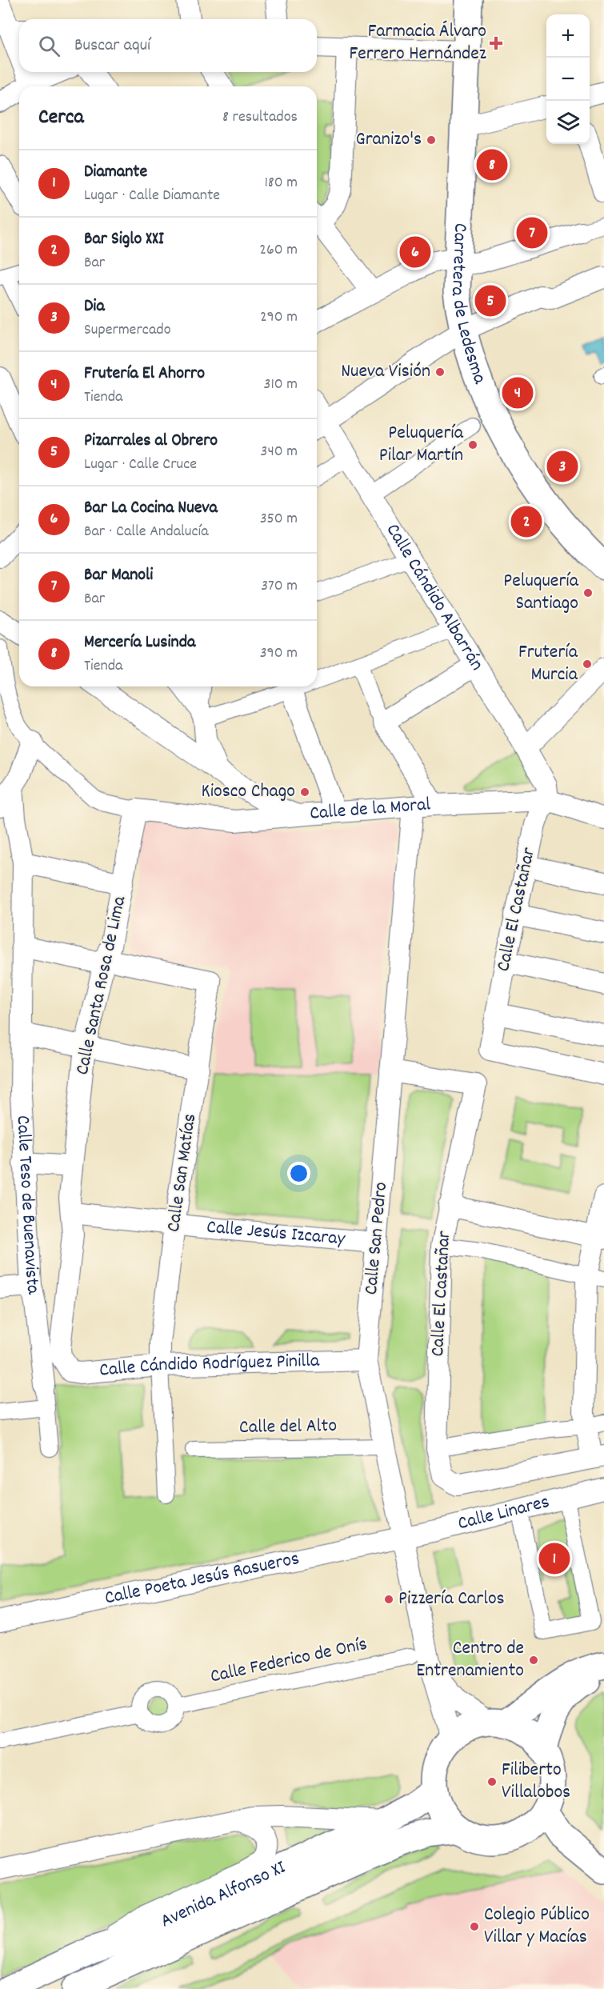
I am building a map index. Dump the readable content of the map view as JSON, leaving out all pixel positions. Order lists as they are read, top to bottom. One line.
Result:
{"streets":{"main road":["Carretera de Ledesma","Avenida Alfonso XI"],"street":["Calle Cándido Albarrán","Calle de la Moral","Calle El Castañar","Calle Santa Rosa de Lima","Calle San Matías","Calle Teso de Buenavista","Calle Jesús Izcaray","Calle San Pedro","Calle Cándido Rodríguez Pinilla","Calle del Alto","Calle Linares","Calle Poeta Jesús Rasueros","Calle Federico de Onís"]},"crossings":[["Calle Cándido Albarrán","Calle de la Moral"],["Calle Cándido Albarrán","Calle El Castañar"],["Calle de la Moral","Calle El Castañar"],["Calle de la Moral","Calle San Pedro"],["Calle El Castañar","Calle San Pedro"],["Calle El Castañar","Calle Linares"],["Calle Santa Rosa de Lima","Calle San Matías"],["Calle Santa Rosa de Lima","Calle Jesús Izcaray"],["Calle Santa Rosa de Lima","Calle Cándido Rodríguez Pinilla"],["Calle San Matías","Calle Jesús Izcaray"],["Calle San Matías","Calle Cándido Rodríguez Pinilla"],["Calle Jesús Izcaray","Calle San Pedro"],["Calle San Pedro","Calle Cándido Rodríguez Pinilla"],["Calle San Pedro","Calle del Alto"],["Calle San Pedro","Calle Linares"],["Calle San Pedro","Calle Poeta Jesús Rasueros"],["Calle San Pedro","Avenida Alfonso XI"],["Calle Linares","Calle Poeta Jesús Rasueros"]],"places":{"health":["Farmacia Álvaro Ferrero Hernández"],"other":["Granizo's","Nueva Visión","Peluquería Pilar Martín","Peluquería Santiago","Frutería Murcia","Kiosco Chago","Pizzería Carlos","Centro de Entrenamiento","Filiberto Villalobos","Colegio Público Villar y Macías"]},"page":{"map_buttons":["+","−"],"search":"Buscar aquí","heading":["Cerca","8 resultados"],"pins":["8","7","6","5","4","3","2","1"],"list":[{"mark":"1","name":"Diamante","note":"Lugar · Calle Diamante","value":"180 m"},{"mark":"2","name":"Bar Siglo XXI","note":"Bar","value":"260 m"},{"mark":"3","name":"Dia","note":"Supermercado","value":"290 m"},{"mark":"4","name":"Frutería El Ahorro","note":"Tienda","value":"310 m"},{"mark":"5","name":"Pizarrales al Obrero","note":"Lugar · Calle Cruce","value":"340 m"},{"mark":"6","name":"Bar La Cocina Nueva","note":"Bar · Calle Andalucía","value":"350 m"},{"mark":"7","name":"Bar Manoli","note":"Bar","value":"370 m"},{"mark":"8","name":"Mercería Lusinda","note":"Tienda","value":"390 m"}]}}
